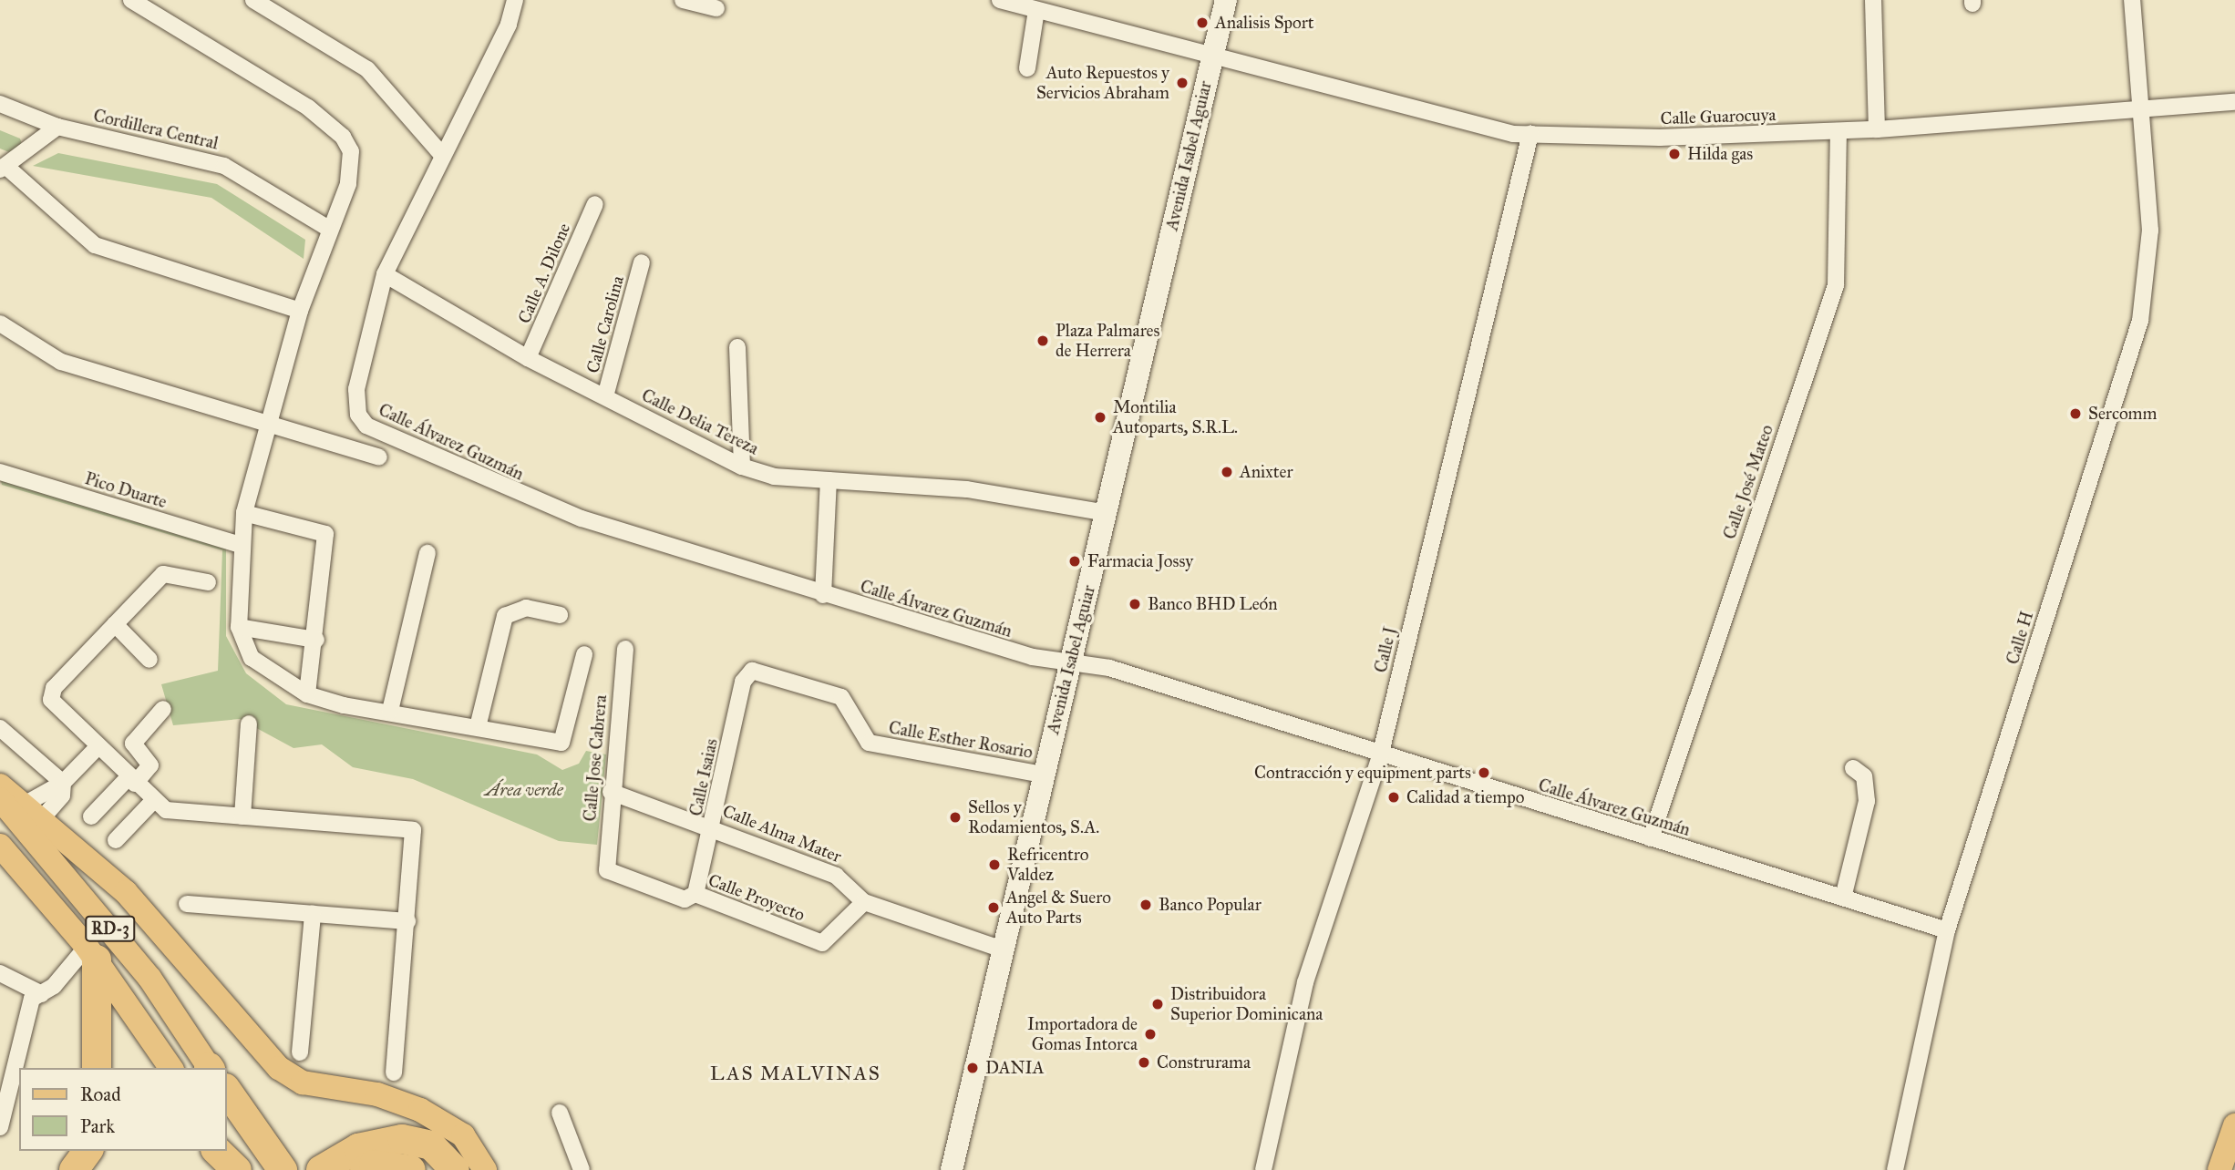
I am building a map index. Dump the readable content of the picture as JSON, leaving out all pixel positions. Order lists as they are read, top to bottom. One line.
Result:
{"streets":{"main road":["Avenida Isabel Aguiar","RD-3"],"street":["Calle Guarocuya","Cordillera Central","Calle A. Dilone","Calle Carolina","Calle Delia Tereza","Calle Álvarez Guzmán","Calle José Mateo","Pico Duarte","Calle H","Calle J","Calle Esther Rosario","Calle Jose Cabrera","Calle Isaias","Calle Alma Mater","Calle Proyecto"]},"crossings":[["Calle Guarocuya","Avenida Isabel Aguiar"],["Calle Guarocuya","Calle José Mateo"],["Calle Guarocuya","Calle H"],["Calle Guarocuya","Calle J"],["Avenida Isabel Aguiar","Calle Delia Tereza"],["Avenida Isabel Aguiar","Calle Álvarez Guzmán"],["Avenida Isabel Aguiar","Calle Esther Rosario"],["Avenida Isabel Aguiar","Calle Alma Mater"],["Calle A. Dilone","Calle Delia Tereza"],["Calle Carolina","Calle Delia Tereza"],["Calle Delia Tereza","Calle Álvarez Guzmán"],["Calle Álvarez Guzmán","Calle José Mateo"],["Calle Álvarez Guzmán","Calle H"],["Calle Álvarez Guzmán","Calle J"],["Calle Esther Rosario","Calle Isaias"],["Calle Jose Cabrera","Calle Alma Mater"],["Calle Jose Cabrera","Calle Proyecto"],["Calle Isaias","Calle Alma Mater"],["Calle Isaias","Calle Proyecto"],["Calle Alma Mater","Calle Proyecto"]],"districts":["LAS MALVINAS"],"parks":["Área verde"],"places":["Analisis Sport","Auto Repuestos y Servicios Abraham","Hilda gas","Plaza Palmares de Herrera","Sercomm","Montilia Autoparts, S.R.L.","Anixter","Farmacia Jossy","Banco BHD León","Contracción y equipment parts","Calidad a tiempo","Sellos y Rodamientos, S.A.","Refricentro Valdez","Banco Popular","Angel & Suero Auto Parts","Distribuidora Superior Dominicana","Importadora de Gomas Intorca","Construrama","DANIA"],"legend":["Road","Park"]}
